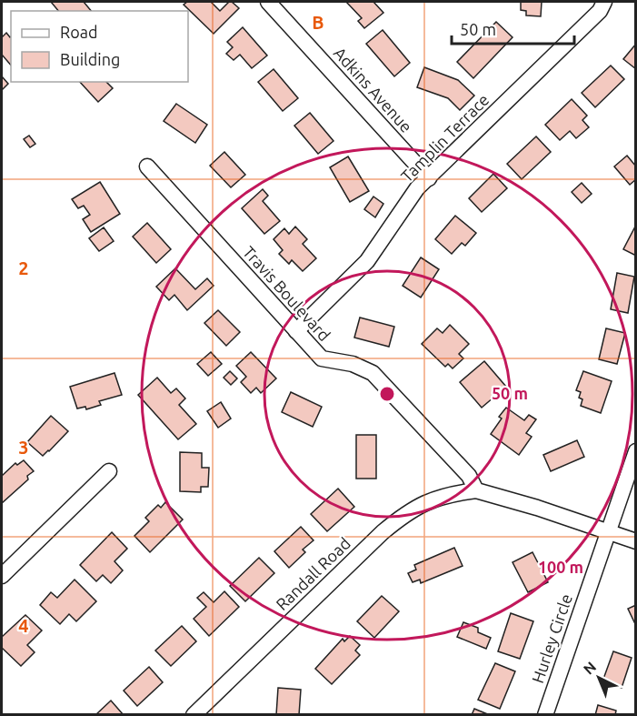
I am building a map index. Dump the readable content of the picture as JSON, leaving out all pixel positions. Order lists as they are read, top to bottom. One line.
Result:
{"streets":{"street":["Adkins Avenue","Tamplin Terrace","Travis Boulevard","Randall Road","Hurley Circle"]},"crossings":[["Adkins Avenue","Tamplin Terrace"],["Tamplin Terrace","Travis Boulevard"],["Travis Boulevard","Randall Road"]],"legend":["Road","Building"],"scale_bar":"50 m","north":"top left","grid":{"columns":["B"],"rows":["2","3","4"]},"rings":["50 m","100 m"]}
